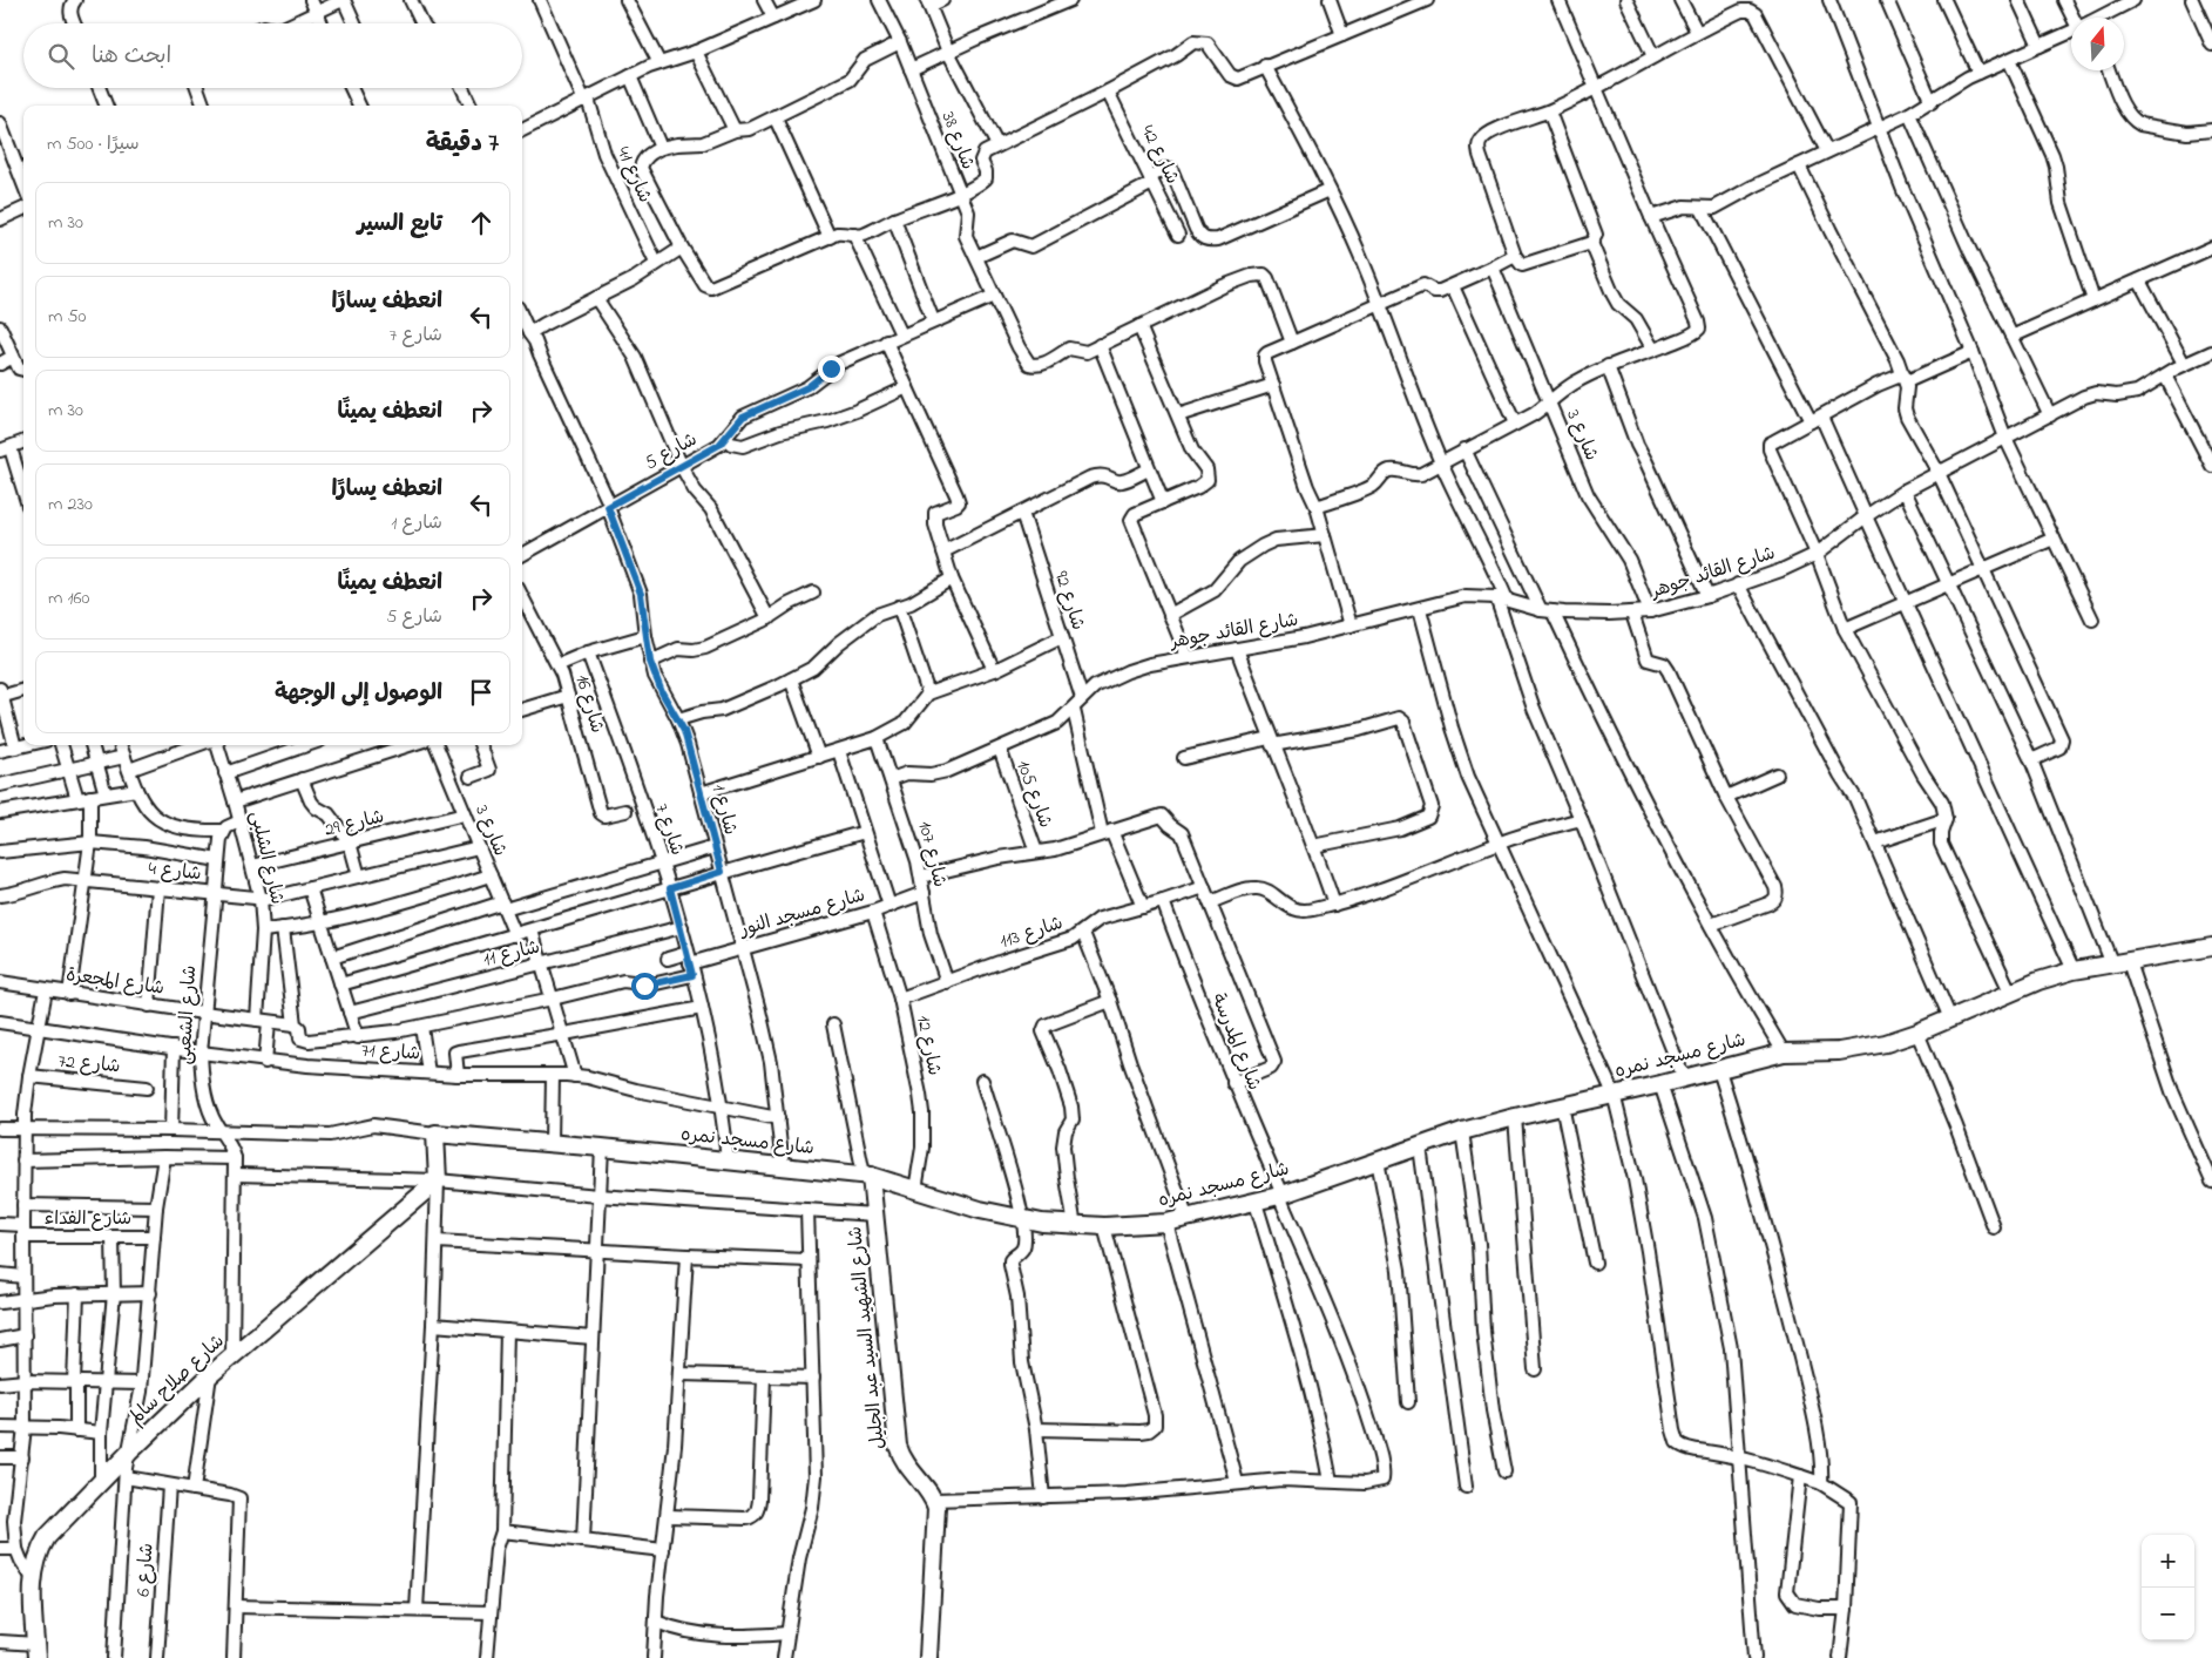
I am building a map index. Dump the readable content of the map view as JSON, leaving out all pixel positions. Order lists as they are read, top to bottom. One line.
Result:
{"streets":{"street":["شارع 38","شارع 42","شارع 41","شارع 3","شارع 5","شارع القائد جوهر","شارع 92","شارع 16","شارع 105","شارع 1","شارع 29","شارع 7","شارع 107","شارع الشلبى","شارع 4","شارع مسجد النور","شارع 113","شارع 11","شارع المجعرة","شارع الشعبى","شارع المدرسة","شارع 12","شارع 71","شارع مسجد نمره","شارع 72","شارع الفداء","شارع الشهيد السيد عبد الجليل","شارع صلاح سالم","شارع 6"]},"crossings":[["شارع 38","شارع 5"],["شارع 3","شارع القائد جوهر"],["شارع 3","شارع 29"],["شارع 3","شارع 4"],["شارع 5","شارع 1"],["شارع القائد جوهر","شارع 92"],["شارع القائد جوهر","شارع 105"],["شارع القائد جوهر","شارع 107"],["شارع 1","شارع مسجد النور"],["شارع 1","شارع 71"],["شارع 1","شارع مسجد نمره"],["شارع 29","شارع الشلبى"],["شارع 7","شارع مسجد النور"],["شارع 7","شارع 11"],["شارع 7","شارع 71"],["شارع 7","شارع مسجد نمره"],["شارع 107","شارع مسجد النور"],["شارع 107","شارع 113"],["شارع الشلبى","شارع 4"],["شارع الشلبى","شارع المجعرة"],["شارع الشلبى","شارع 71"],["شارع 4","شارع الشعبى"],["شارع مسجد النور","شارع 12"],["شارع 113","شارع المدرسة"],["شارع 113","شارع 12"],["شارع المجعرة","شارع الشعبى"],["شارع الشعبى","شارع 71"],["شارع الشعبى","شارع مسجد نمره"],["شارع الشعبى","شارع صلاح سالم"],["شارع المدرسة","شارع مسجد نمره"],["شارع 12","شارع مسجد نمره"],["شارع مسجد نمره","شارع الشهيد السيد عبد الجليل"]],"north":"top","page":{"search":"ابحث هنا","heading":["7 دقيقة","سيرًا · 500 m"],"list":[["تابع السير","30 m"],["انعطف يسارًا","شارع 7","50 m"],["انعطف يمينًا","30 m"],["انعطف يسارًا","شارع 1","230 m"],["انعطف يمينًا","شارع 5","160 m"],"الوصول إلى الوجهة"],"map_buttons":["+","−"]}}
